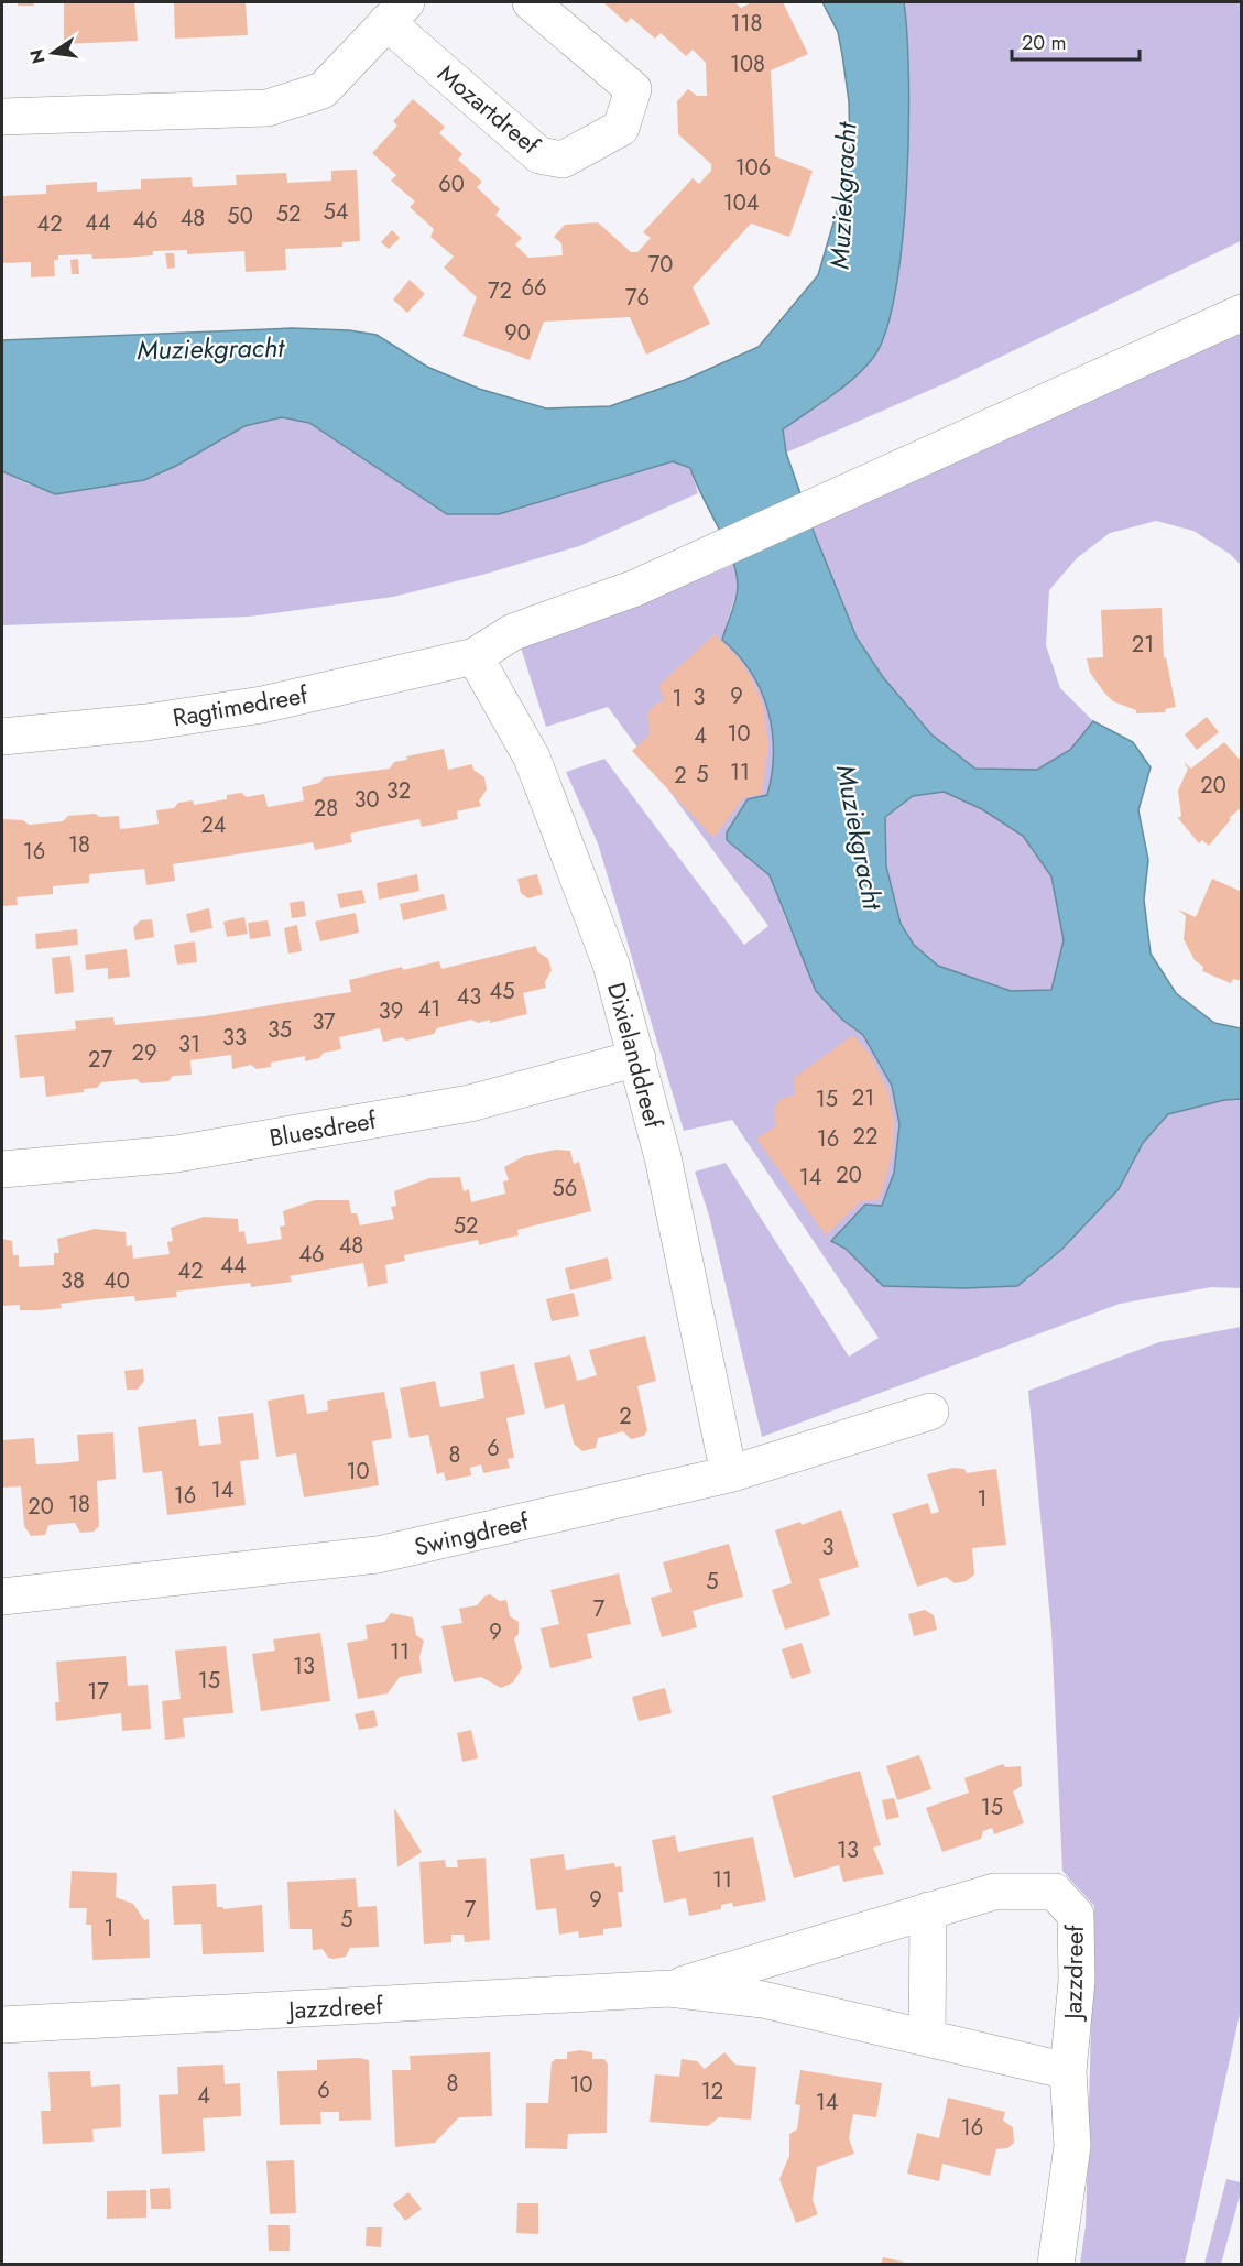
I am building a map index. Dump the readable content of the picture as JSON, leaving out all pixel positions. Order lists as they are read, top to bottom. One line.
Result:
{"streets":{"street":["Mozartdreef","Ragtimedreef","Dixielanddreef","Bluesdreef","Swingdreef","Jazzdreef"]},"crossings":[["Ragtimedreef","Dixielanddreef"],["Dixielanddreef","Bluesdreef"],["Dixielanddreef","Swingdreef"]],"water":["Muziekgracht"],"house_numbers":["118","108","106","60","104","54","52","50","48","46","44","42","70","66","72","76","90","21","9","3","1","10","4","11","5","2","20","32","30","28","24","18","16","45","43","41","39","37","35","33","31","29","27","21","15","22","16","20","14","56","52","48","46","44","42","38","40","2","6","8","10","14","16","1","18","20","3","5","7","9","11","13","15","17","15","13","11","9","7","5","1","8","10","6","12","4","14","16"],"scale_bar":"20 m","north":"left"}
